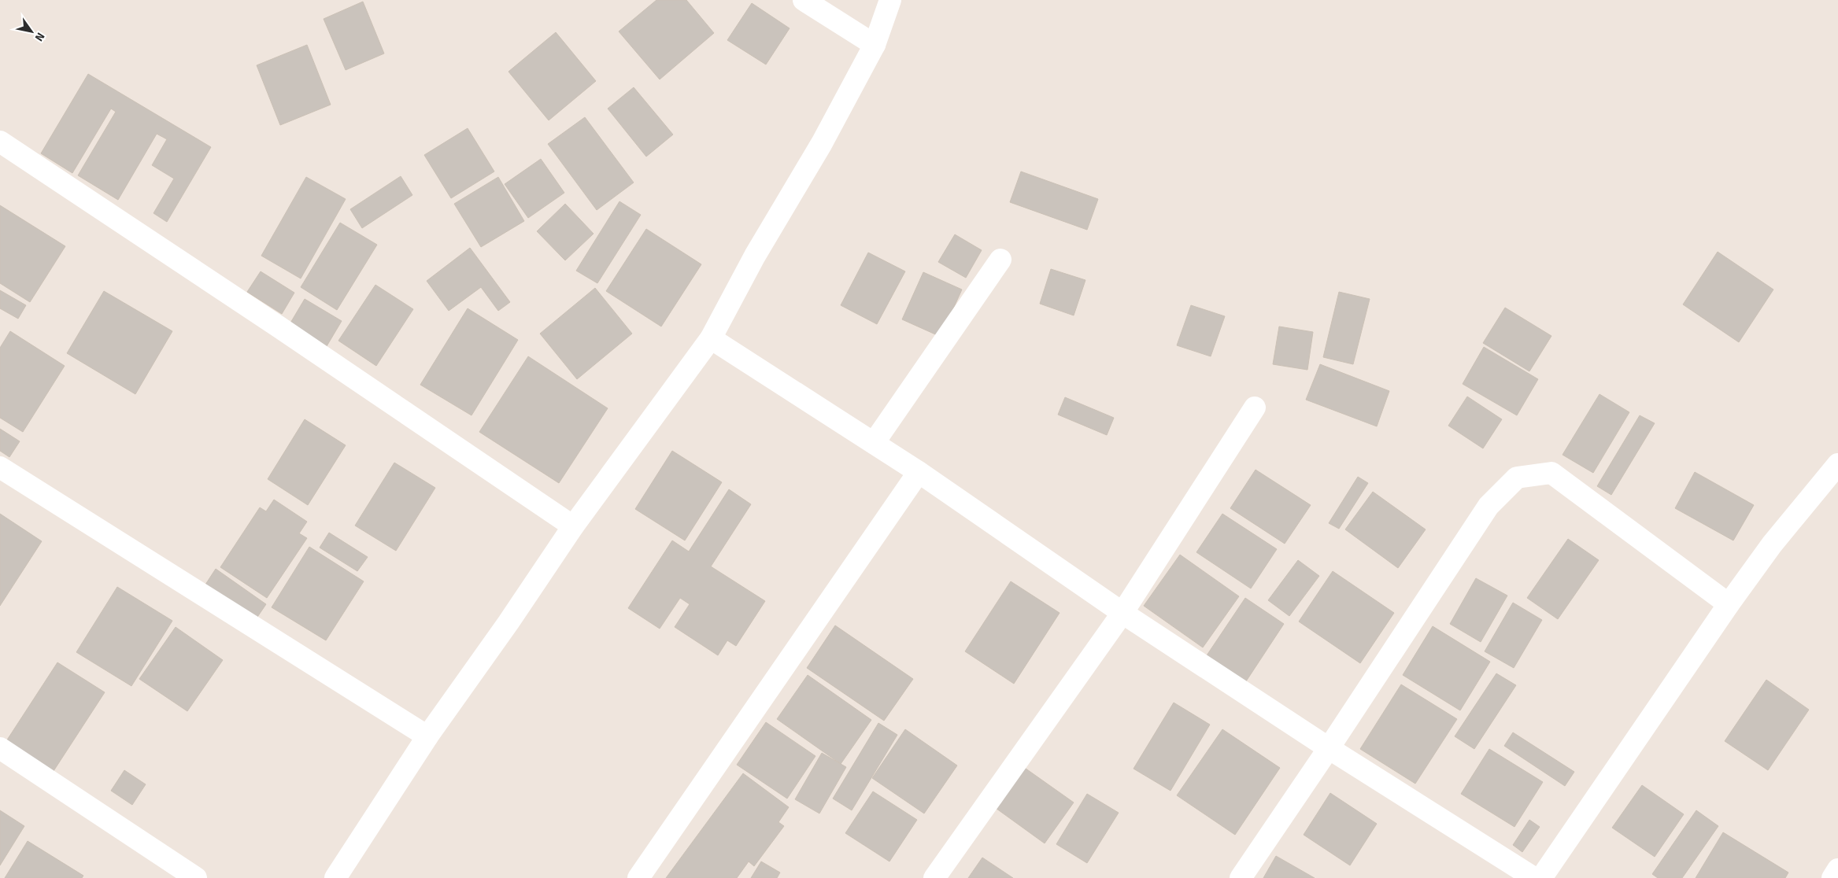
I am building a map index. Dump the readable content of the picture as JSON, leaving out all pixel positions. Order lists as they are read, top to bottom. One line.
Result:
{"north":"bottom right"}
